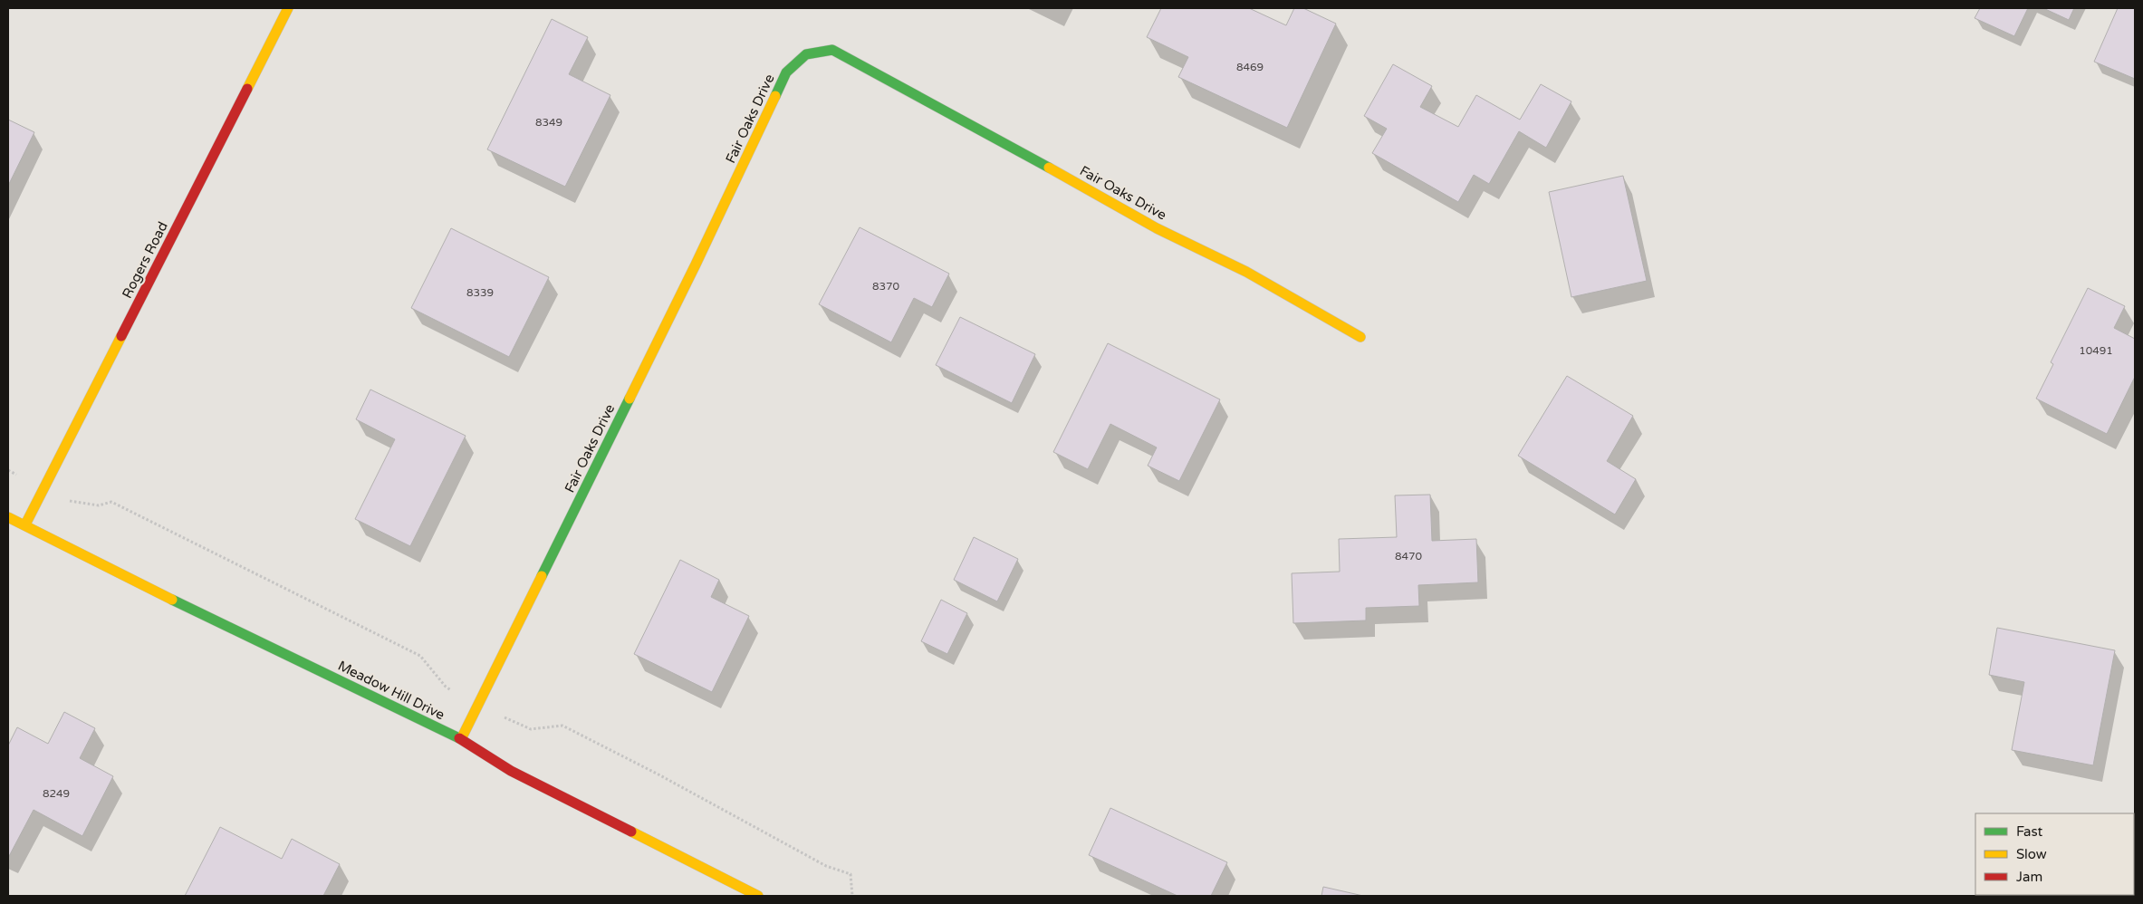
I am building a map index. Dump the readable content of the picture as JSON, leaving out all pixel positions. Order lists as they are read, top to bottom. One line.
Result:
{"streets":{"street":["Fair Oaks Drive","Rogers Road","Meadow Hill Drive"]},"crossings":[["Fair Oaks Drive","Meadow Hill Drive"],["Rogers Road","Meadow Hill Drive"]],"house_numbers":["8469","8349","8370","8339","10491","8470","8249"],"legend":["Fast","Slow","Jam"]}
